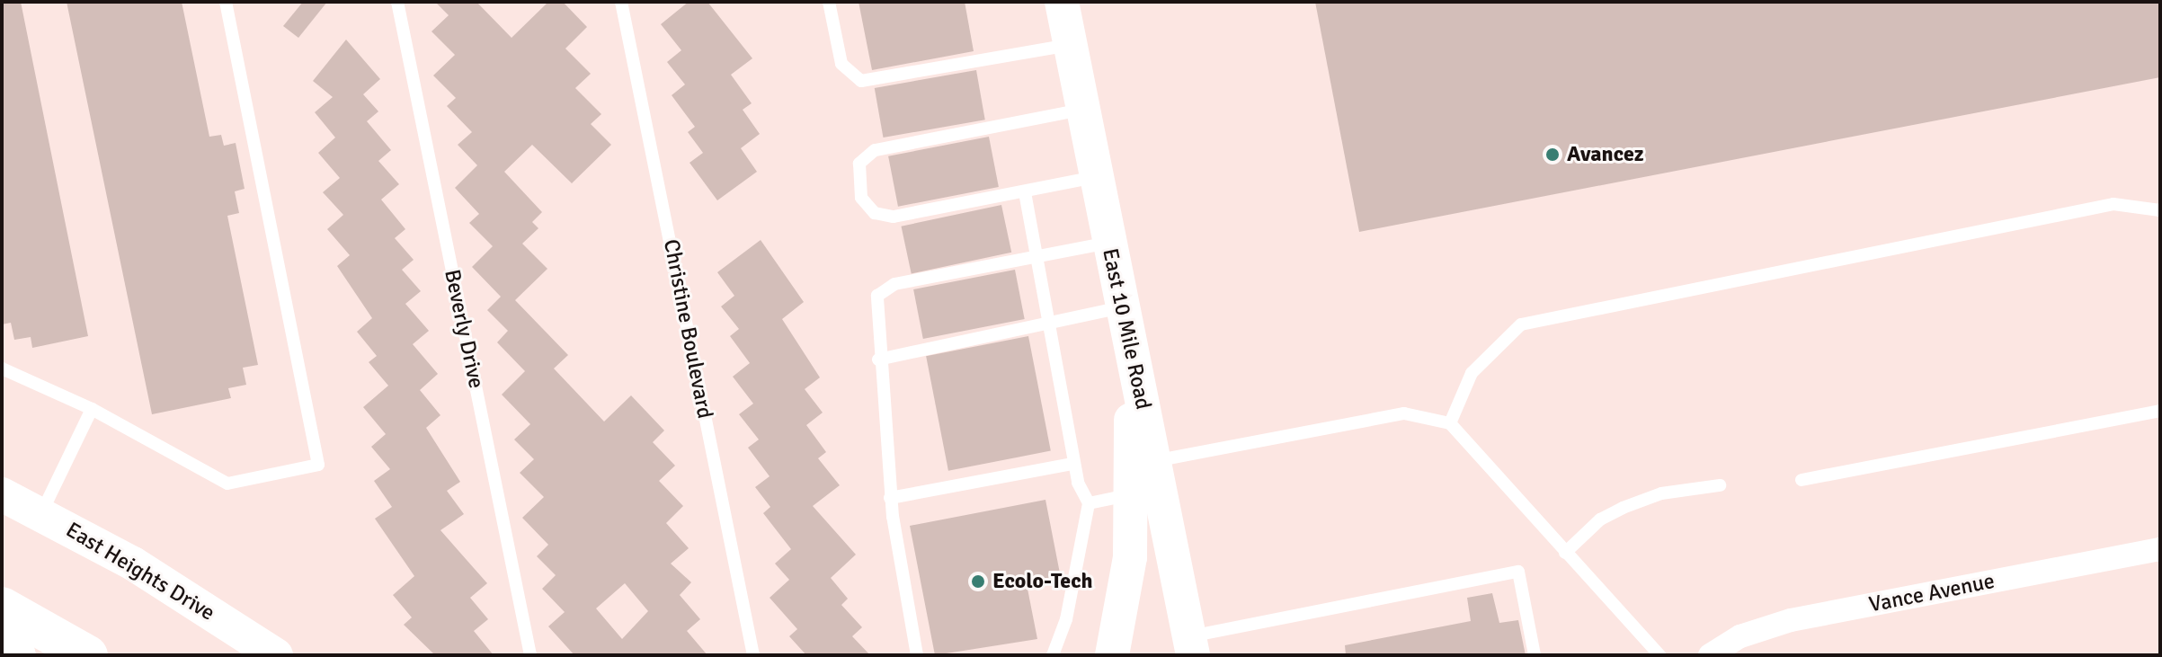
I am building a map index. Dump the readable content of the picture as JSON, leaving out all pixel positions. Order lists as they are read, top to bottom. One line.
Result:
{"streets":{"main road":["East 10 Mile Road","East Heights Drive"],"street":["Vance Avenue"],"lane":["Beverly Drive","Christine Boulevard"]},"places":["Avancez","Ecolo-Tech"]}
